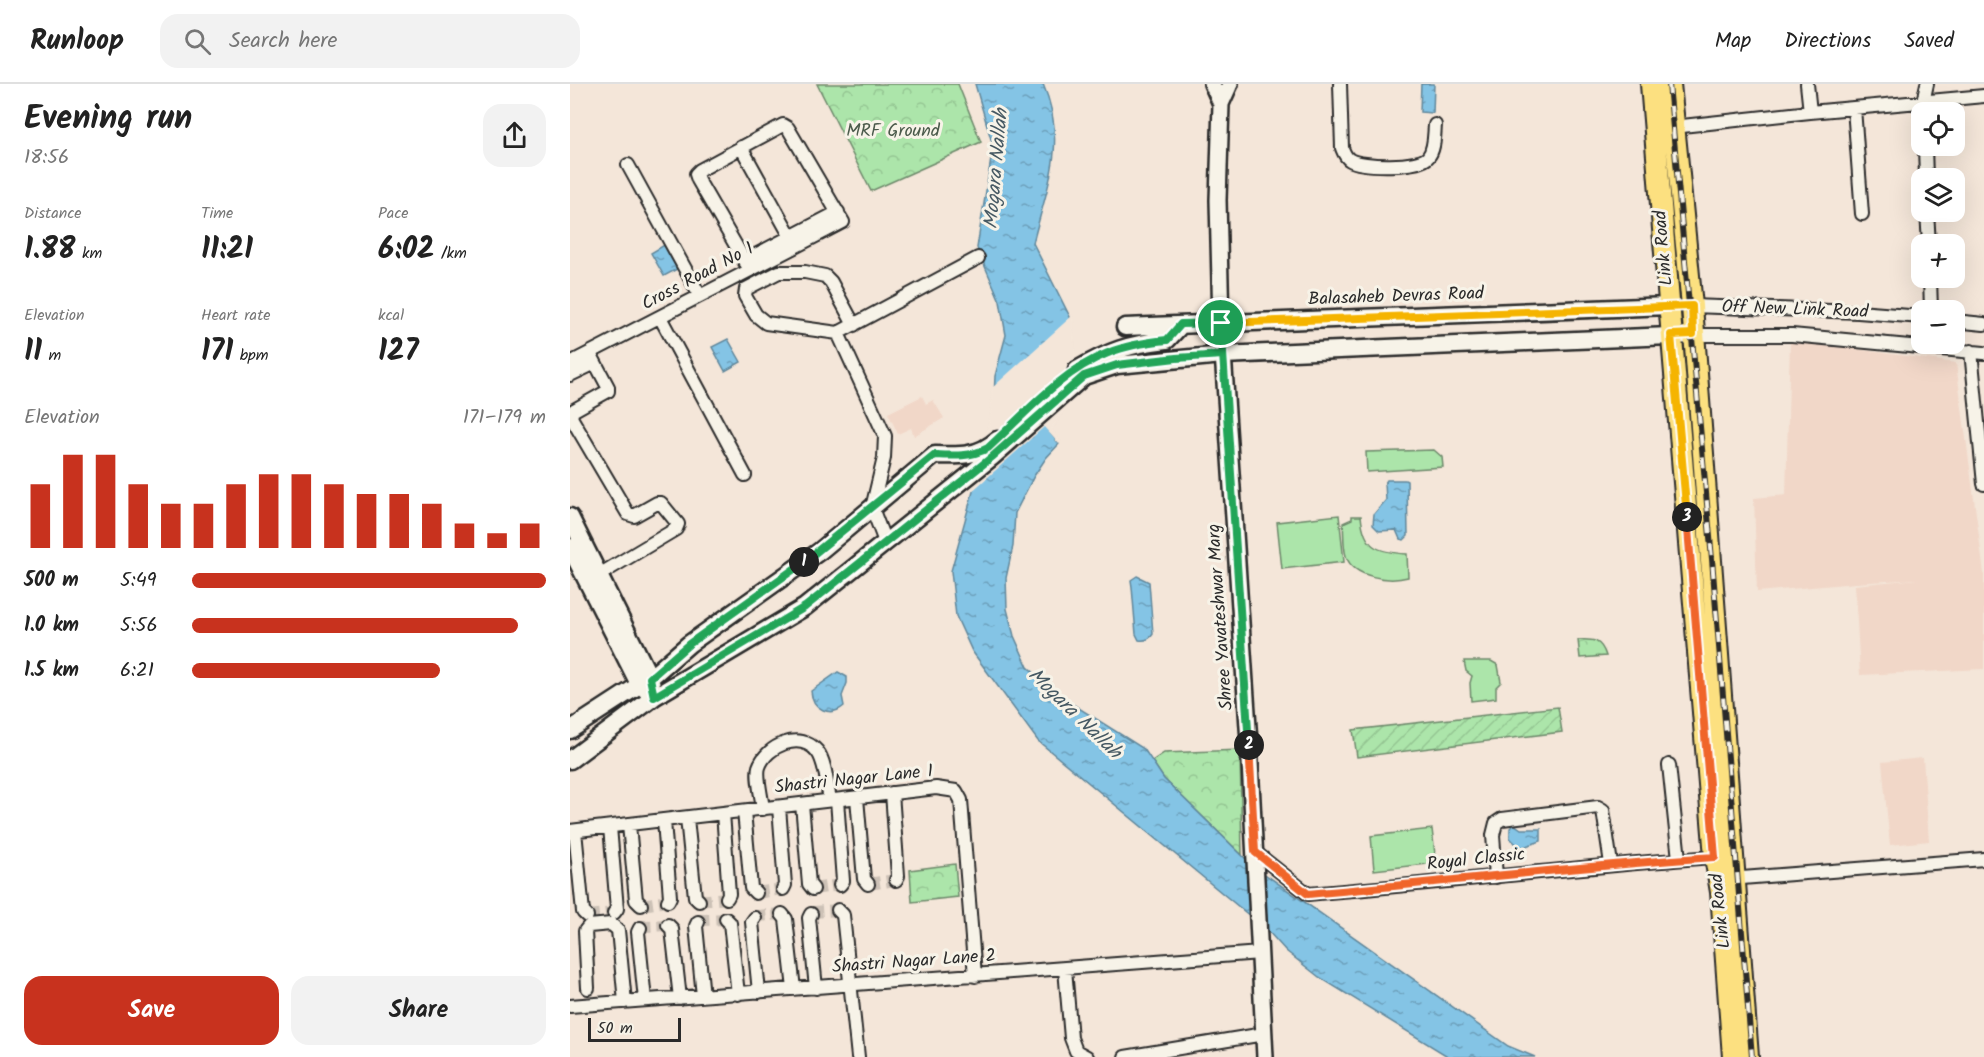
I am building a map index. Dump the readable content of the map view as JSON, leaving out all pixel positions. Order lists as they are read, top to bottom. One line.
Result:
{"streets":{"main road":["Link Road","Balasaheb Devras Road","Off New Link Road"],"street":["Cross Road No 1","Shree Yavateshwar Marg","Shastri Nagar Lane 1","Royal Classic","Shastri Nagar Lane 2"]},"crossings":[["Link Road","Balasaheb Devras Road"],["Link Road","Off New Link Road"],["Link Road","Royal Classic"],["Balasaheb Devras Road","Off New Link Road"],["Balasaheb Devras Road","Shree Yavateshwar Marg"],["Shree Yavateshwar Marg","Royal Classic"],["Shree Yavateshwar Marg","Shastri Nagar Lane 2"],["Shastri Nagar Lane 1","Shastri Nagar Lane 2"]],"water":["Mogara Nallah"],"parks":["MRF Ground"],"scale_bar":"50 m","page":{"header":"Runloop","search":"Search here","nav":["Map","Directions","Saved"],"heading":["Evening run","18:56"],"map_buttons":["+","−"],"stats":[["Distance","1.88 km"],["Time","11:21"],["Pace","6:02 /km"],["Elevation","11 m"],["Heart rate","171 bpm"],["kcal","127"]],"chart":["Elevation","171–179 m"],"pins":["3","1","2"],"list":[{"name":"500 m","note":"5:49"},{"name":"1.0 km","note":"5:56"},{"name":"1.5 km","note":"6:21"}],"buttons":["Save","Share"],"scale":"50 m"}}
